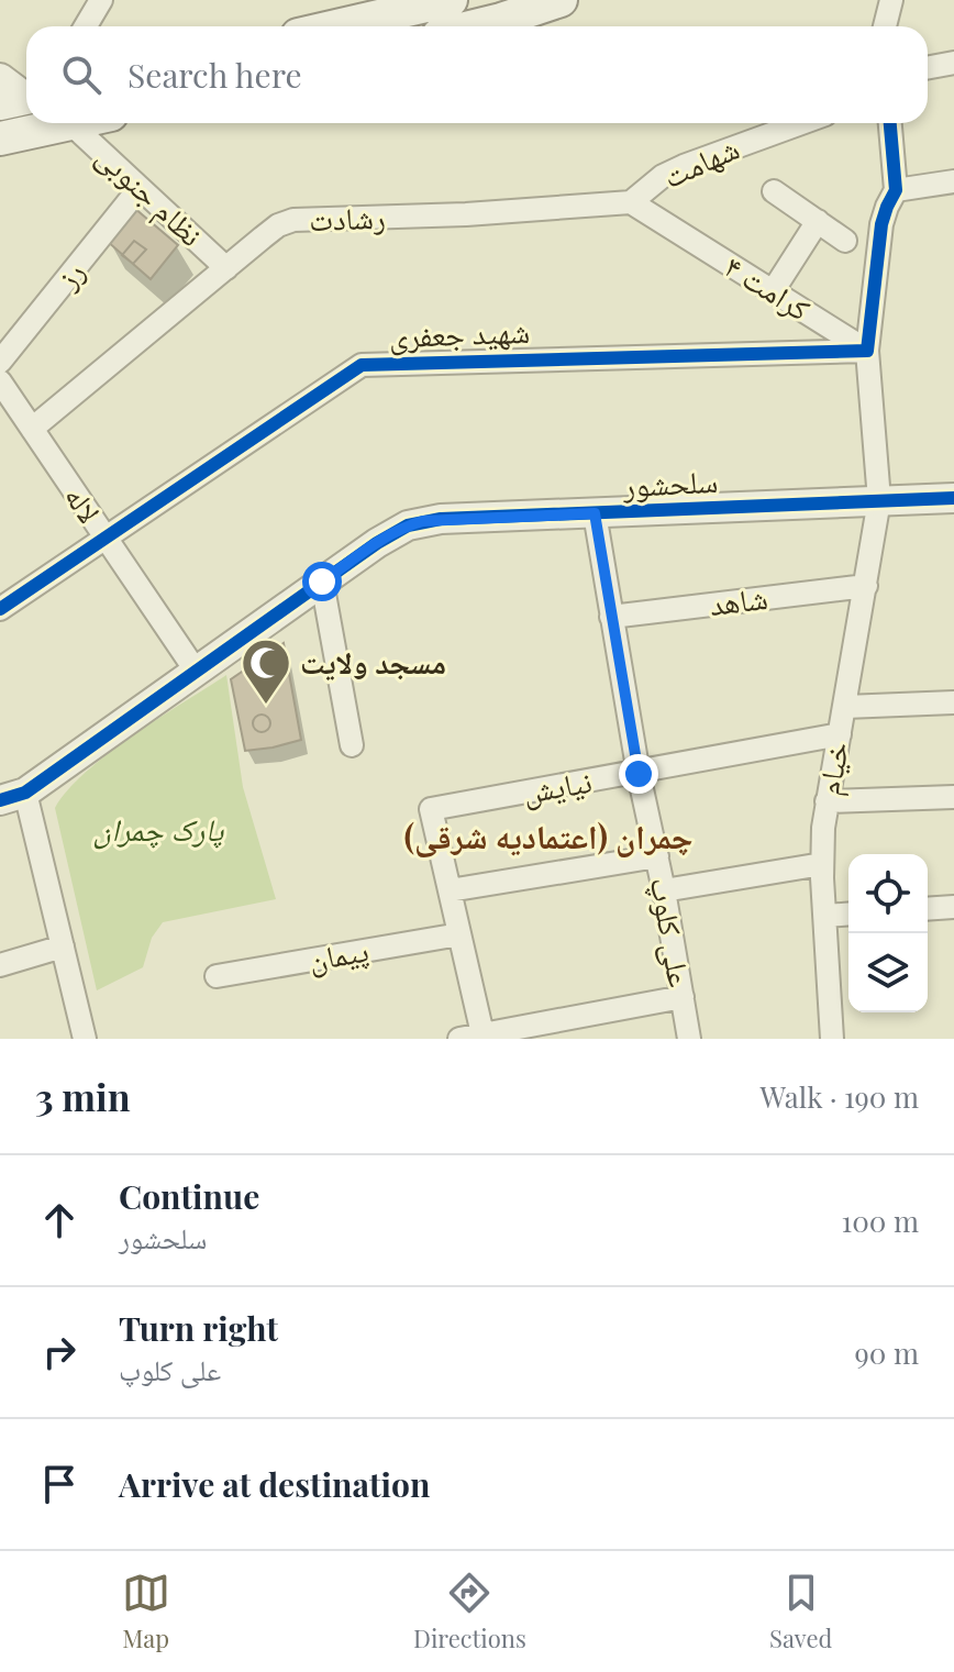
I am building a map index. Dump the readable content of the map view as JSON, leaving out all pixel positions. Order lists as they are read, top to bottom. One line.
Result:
{"streets":{"street":["شهامت","نظام جنوبی","رشادت","رز","کرامت ۴","شهید جعفری","سلحشور","لاله","شاهد","خیام","نیایش","علی کلوپ","پیمان"]},"crossings":[["شهامت","رشادت"],["شهامت","کرامت ۴"],["نظام جنوبی","رشادت"],["نظام جنوبی","رز"],["رشادت","کرامت ۴"],["رشادت","لاله"],["کرامت ۴","شهید جعفری"],["شهید جعفری","لاله"],["سلحشور","لاله"],["سلحشور","خیام"],["سلحشور","علی کلوپ"],["شاهد","خیام"],["شاهد","علی کلوپ"],["خیام","نیایش"],["نیایش","علی کلوپ"]],"districts":["چمران (اعتمادیه شرقی)"],"parks":["پارک چمران"],"places":{"mosque":["مسجد ولایت"]},"page":{"search":"Search here","heading":["3 min","Walk · 190 m"],"list":[["Continue","سلحشور","100 m"],["Turn right","علی کلوپ","90 m"],"Arrive at destination"],"nav":["Map","Directions","Saved"]}}
